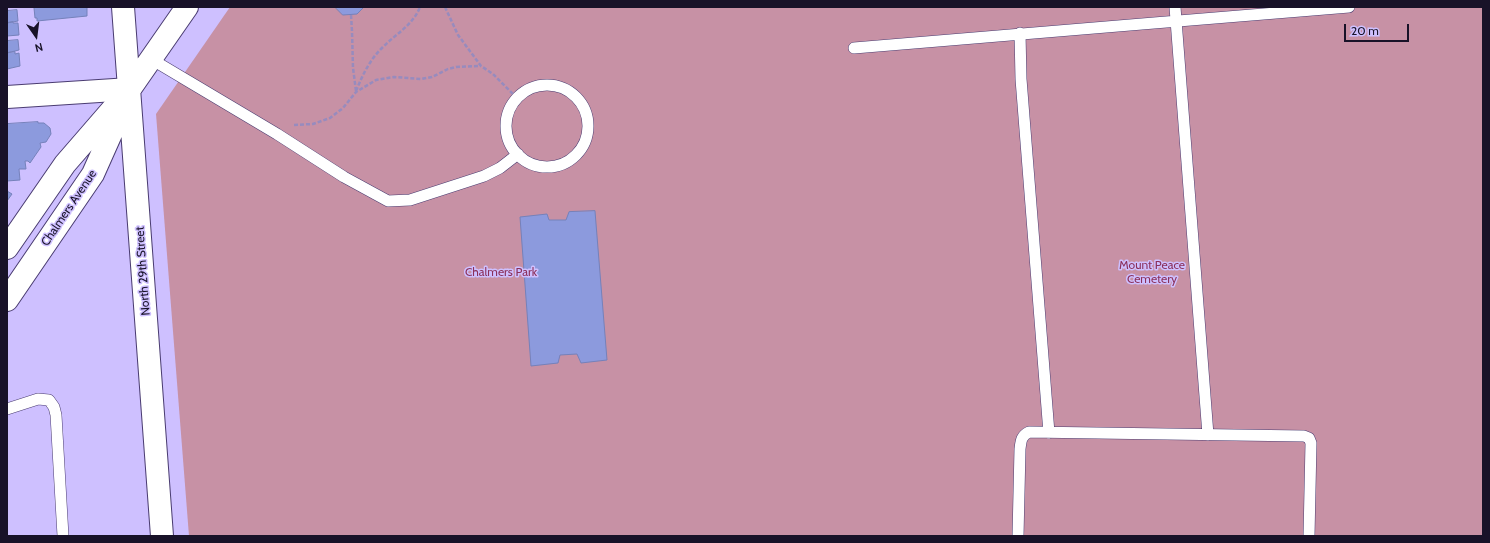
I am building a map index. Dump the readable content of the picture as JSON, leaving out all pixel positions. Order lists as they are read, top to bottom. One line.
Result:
{"streets":{"street":["Chalmers Avenue","North 29th Street"]},"crossings":[["Chalmers Avenue","North 29th Street"]],"parks":["Mount Peace Cemetery","Chalmers Park"],"scale_bar":"20 m","north":"bottom"}
